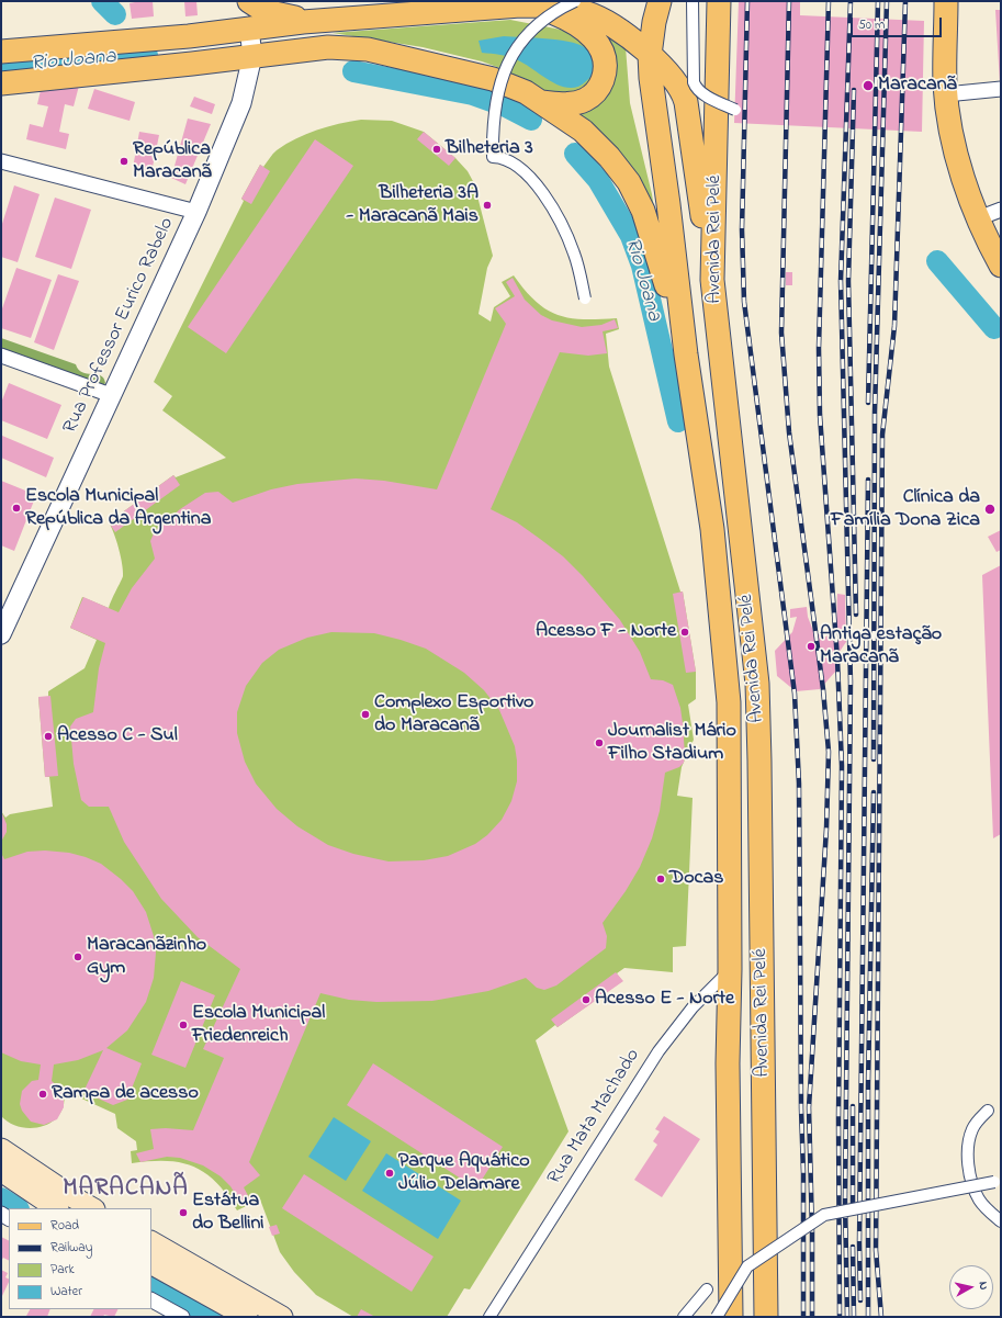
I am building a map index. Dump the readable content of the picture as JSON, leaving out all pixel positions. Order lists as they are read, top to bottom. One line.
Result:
{"streets":{"main road":["Avenida Rei Pelé"],"street":["Rua Professor Eurico Rabelo","Rua Mata Machado"]},"crossings":[["Avenida Rei Pelé","Rua Mata Machado"]],"districts":["MARACANÃ"],"water":["Rio Joana"],"places":["Maracanã","Bilheteria 3","República Maracanã","Bilheteria 3A - Maracanã Mais","Escola Municipal República da Argentina","Clínica da Família Dona Zica","Acesso F - Norte","Antiga estação Maracanã","Complexo Esportivo do Maracanã","Acesso C - Sul","Journalist Mário Filho Stadium","Docas","Maracanãzinho Gym","Acesso E - Norte","Escola Municipal Friedenreich","Rampa de acesso","Parque Aquático Júlio Delamare","Estátua do Bellini"],"legend":["Road","Railway","Park","Water"],"scale_bar":"50 m","north":"right"}
